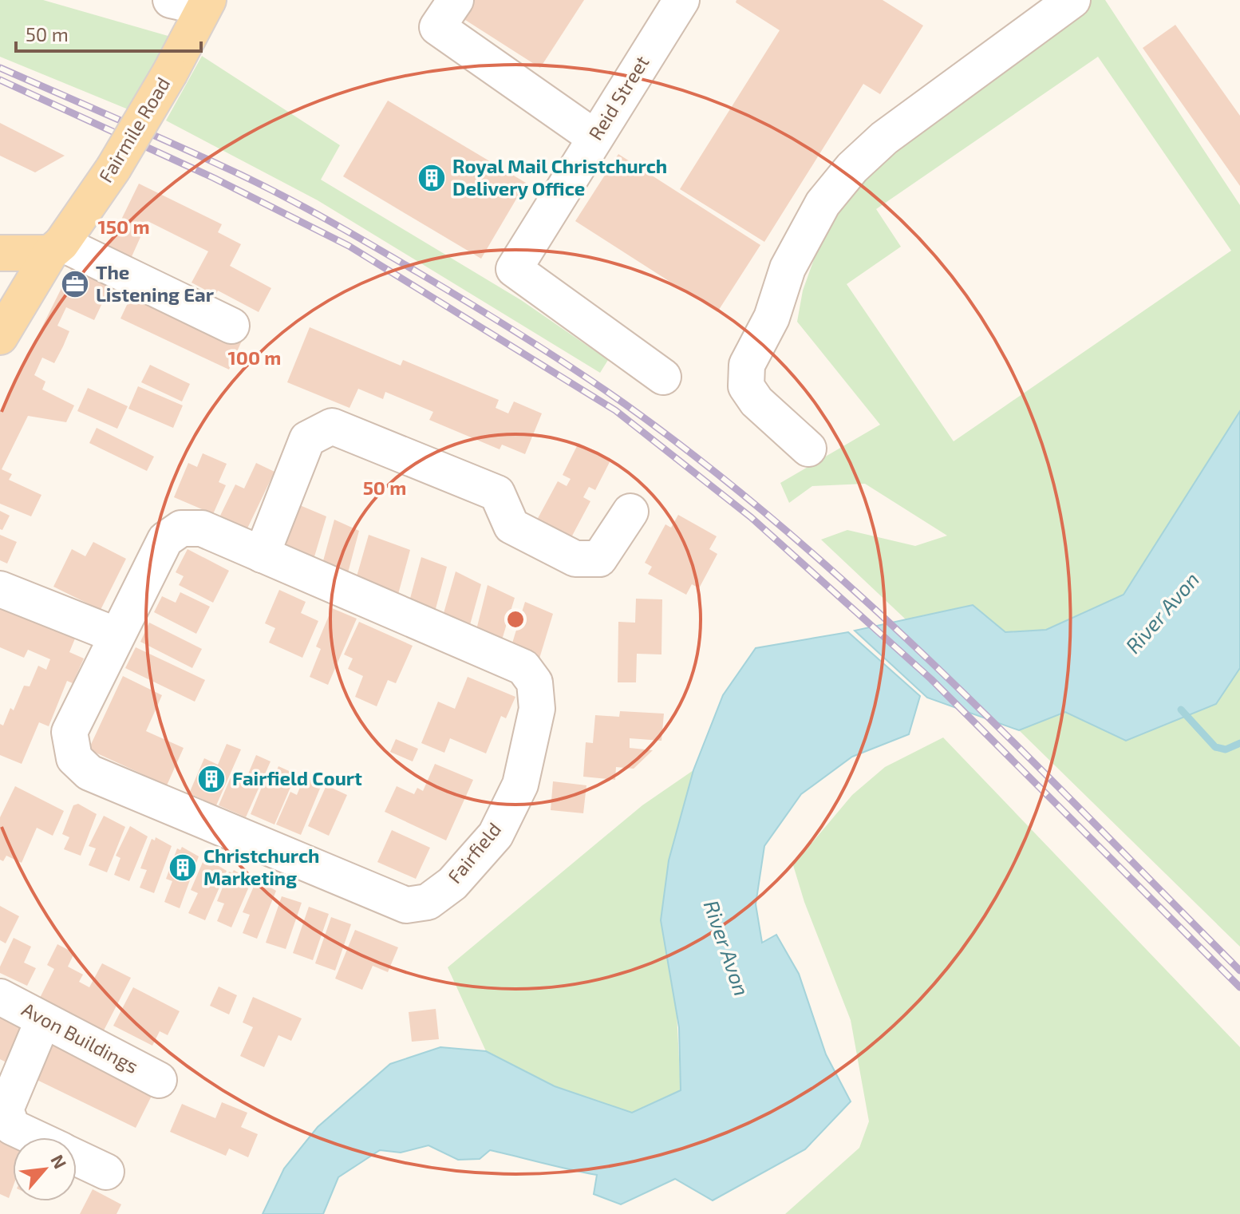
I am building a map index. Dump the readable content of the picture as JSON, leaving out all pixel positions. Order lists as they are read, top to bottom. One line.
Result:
{"streets":{"main road":["Fairmile Road"],"street":["Reid Street","Fairfield","Avon Buildings"]},"water":["River Avon"],"places":{"building":["Royal Mail Christchurch Delivery Office","Fairfield Court","Christchurch Marketing"],"office":["The Listening Ear"]},"scale_bar":"50 m","north":"top right","rings":["150 m","100 m","50 m"]}
